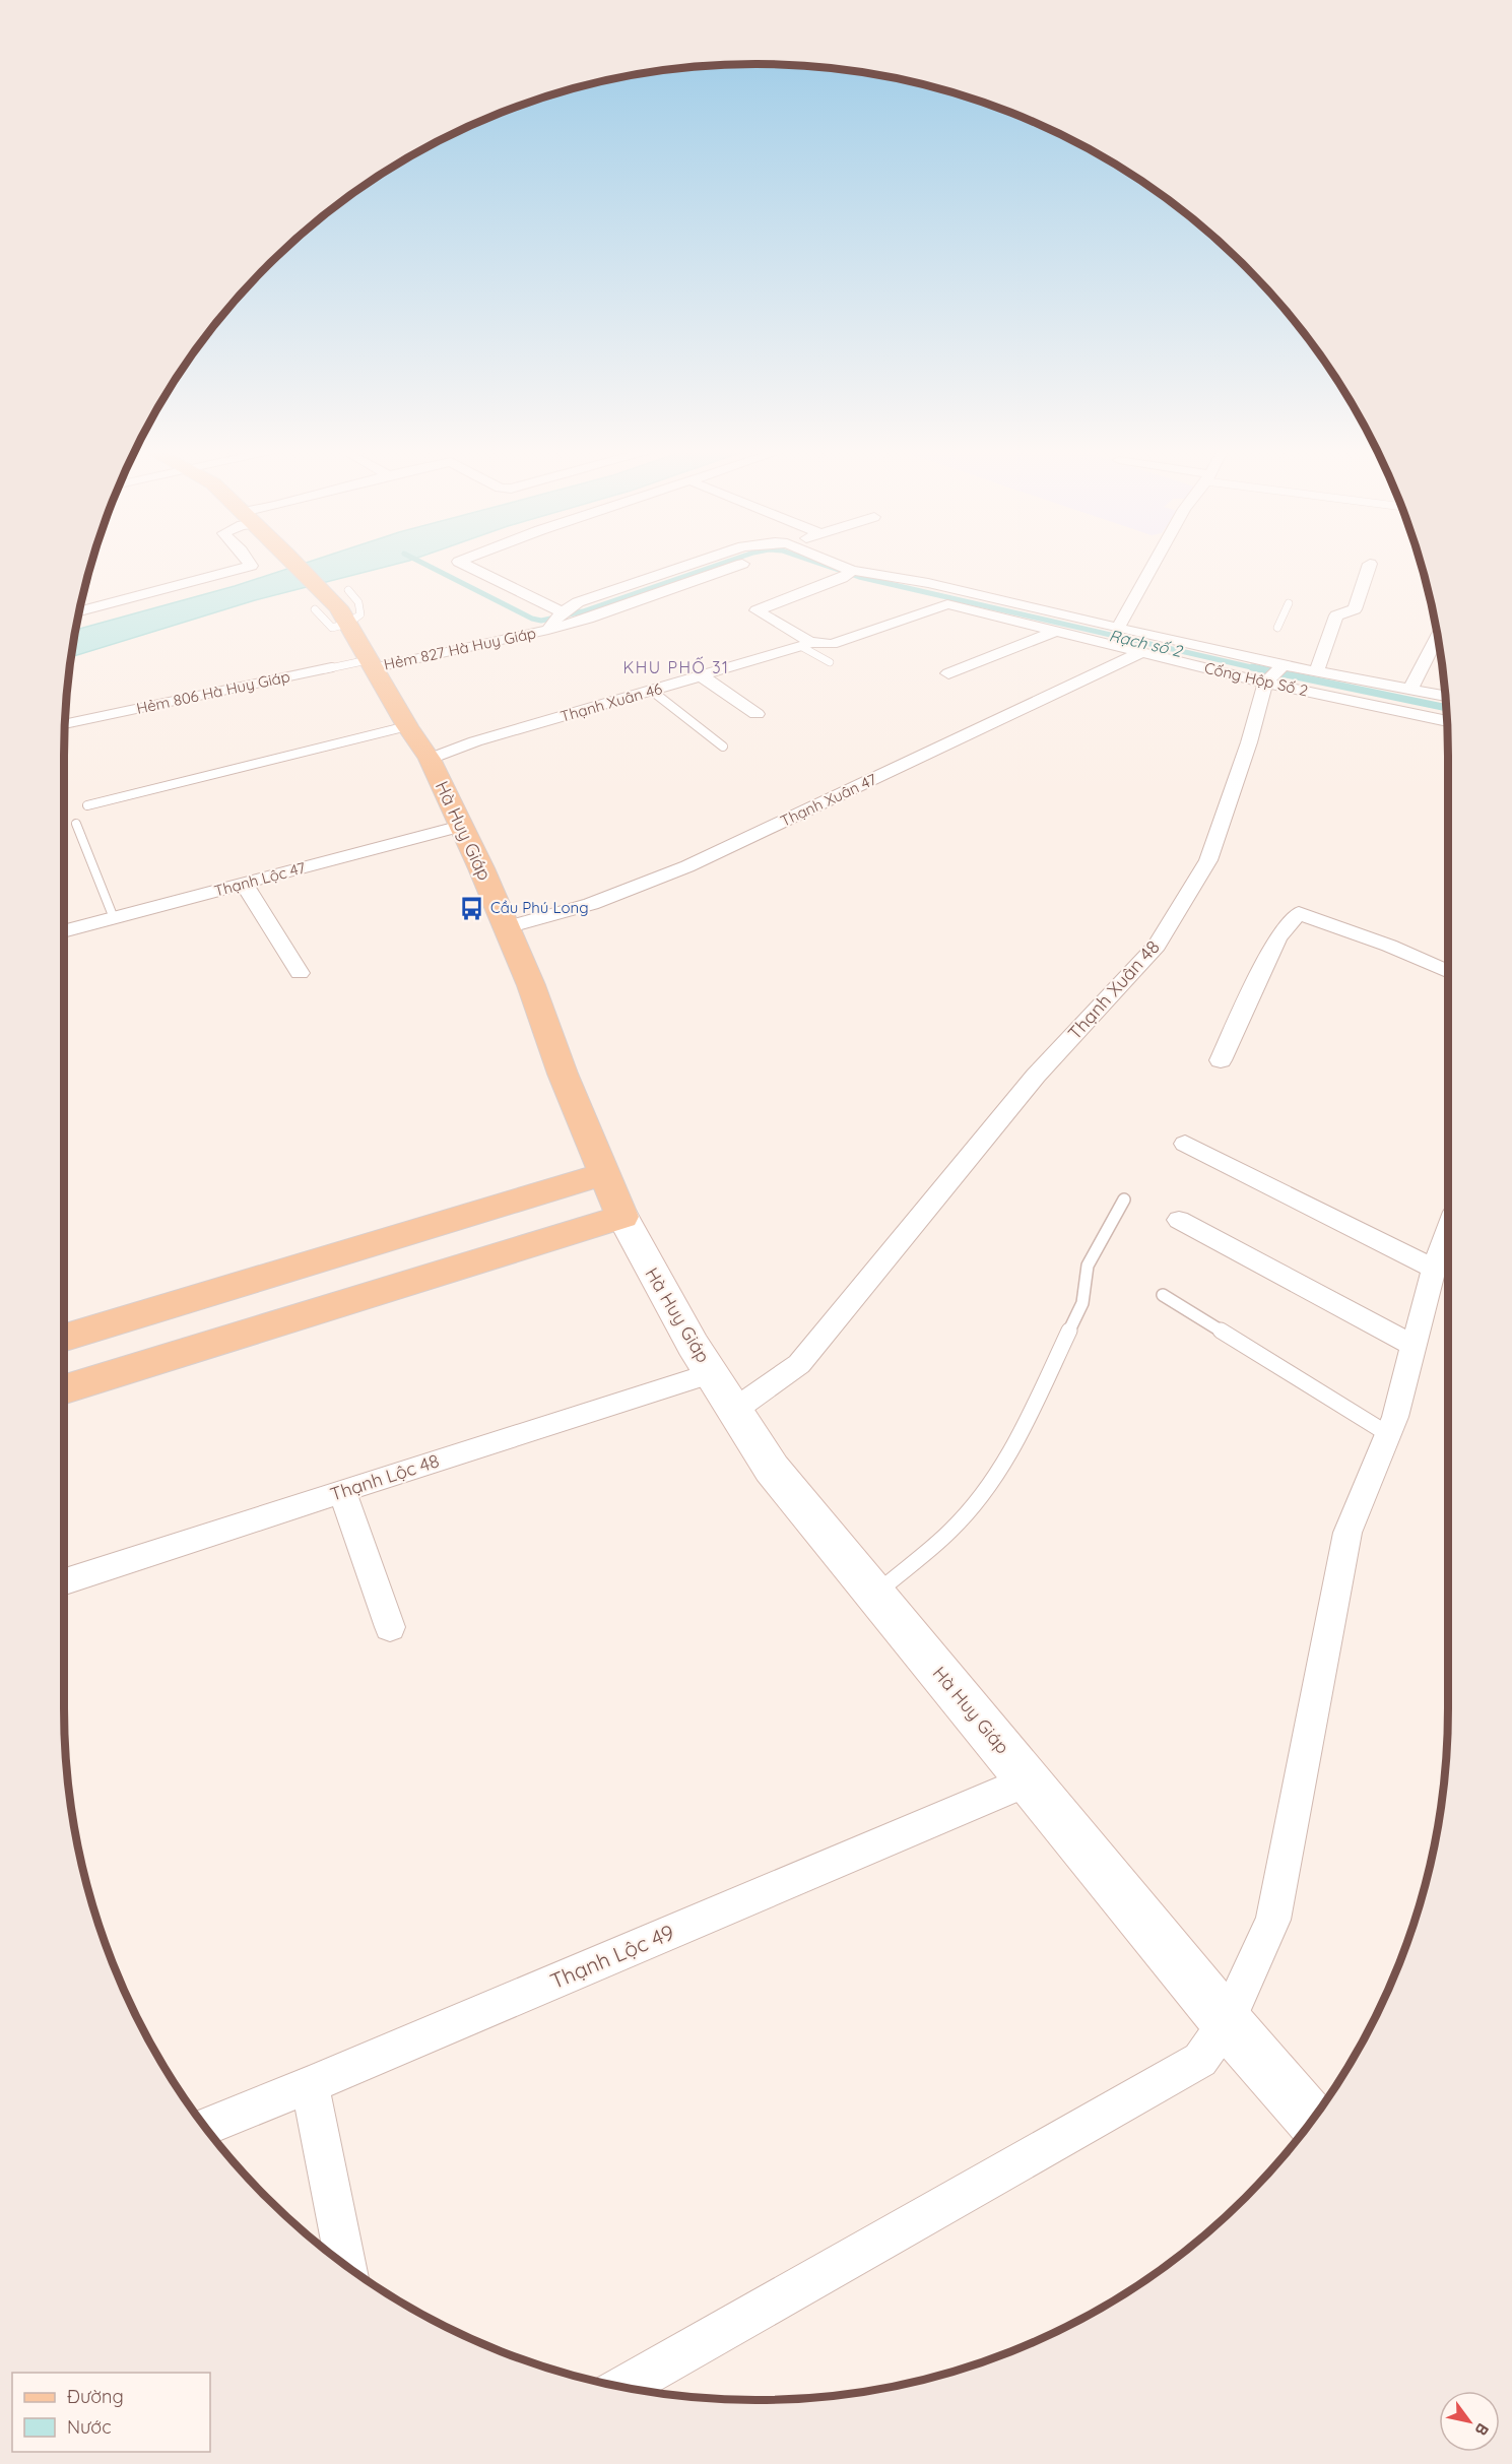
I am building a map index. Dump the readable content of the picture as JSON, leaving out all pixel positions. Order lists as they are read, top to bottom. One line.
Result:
{"streets":{"main road":["Hà Huy Giáp"],"street":["Hẻm 827 Hà Huy Giáp","Cống Hộp Số 2","Thạnh Xuân 46","Thạnh Xuân 47","Thạnh Lộc 47","Thạnh Xuân 48","Thạnh Lộc 48","Thạnh Lộc 49"],"lane":["Hẻm 806 Hà Huy Giáp"]},"crossings":[["Hẻm 827 Hà Huy Giáp","Hẻm 806 Hà Huy Giáp"],["Hẻm 827 Hà Huy Giáp","Hà Huy Giáp"],["Cống Hộp Số 2","Thạnh Xuân 47"],["Cống Hộp Số 2","Thạnh Xuân 48"],["Hẻm 806 Hà Huy Giáp","Hà Huy Giáp"],["Thạnh Xuân 46","Hà Huy Giáp"],["Thạnh Xuân 47","Hà Huy Giáp"],["Hà Huy Giáp","Thạnh Lộc 47"],["Hà Huy Giáp","Thạnh Xuân 48"],["Hà Huy Giáp","Thạnh Lộc 48"],["Hà Huy Giáp","Thạnh Lộc 49"]],"districts":["KHU PHỐ 31"],"water":["Rạch số 2"],"places":{"bus stop":["Cầu Phú Long"]},"legend":["Đường","Nước"],"north":"bottom right"}
